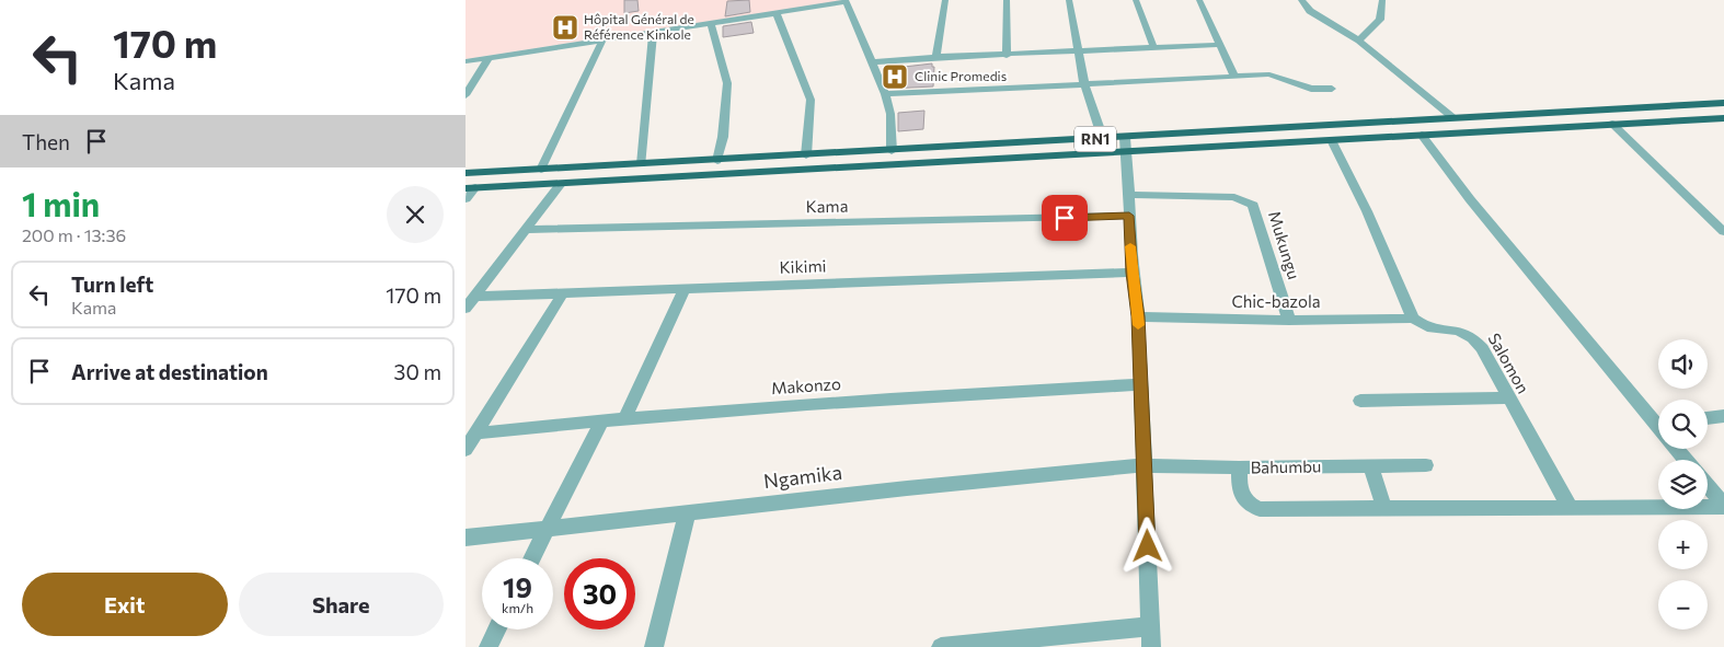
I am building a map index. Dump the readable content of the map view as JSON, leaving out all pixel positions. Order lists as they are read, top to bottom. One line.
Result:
{"streets":{"highway":["RN1"],"street":["Kama","Mukungu","Kikimi","Chic-bazola","Salomon","Makonzo","Bahumbu","Ngamika"]},"crossings":[["Mukungu","Chic-bazola"],["Chic-bazola","Salomon"],["Bahumbu","Ngamika"]],"places":{"hospital":["Hôpital Général de Référence Kinkole","Clinic Promedis"]},"page":{"turn":["170 m","Kama"],"then":"Then","heading":["1 min","200 m · 13:36"],"list":[{"name":"Turn left","note":"Kama","value":"170 m"},{"name":"Arrive at destination","value":"30 m"}],"map_buttons":["+","−"],"speed":"19 km/h","limit":"30","buttons":["Exit","Share"]}}
